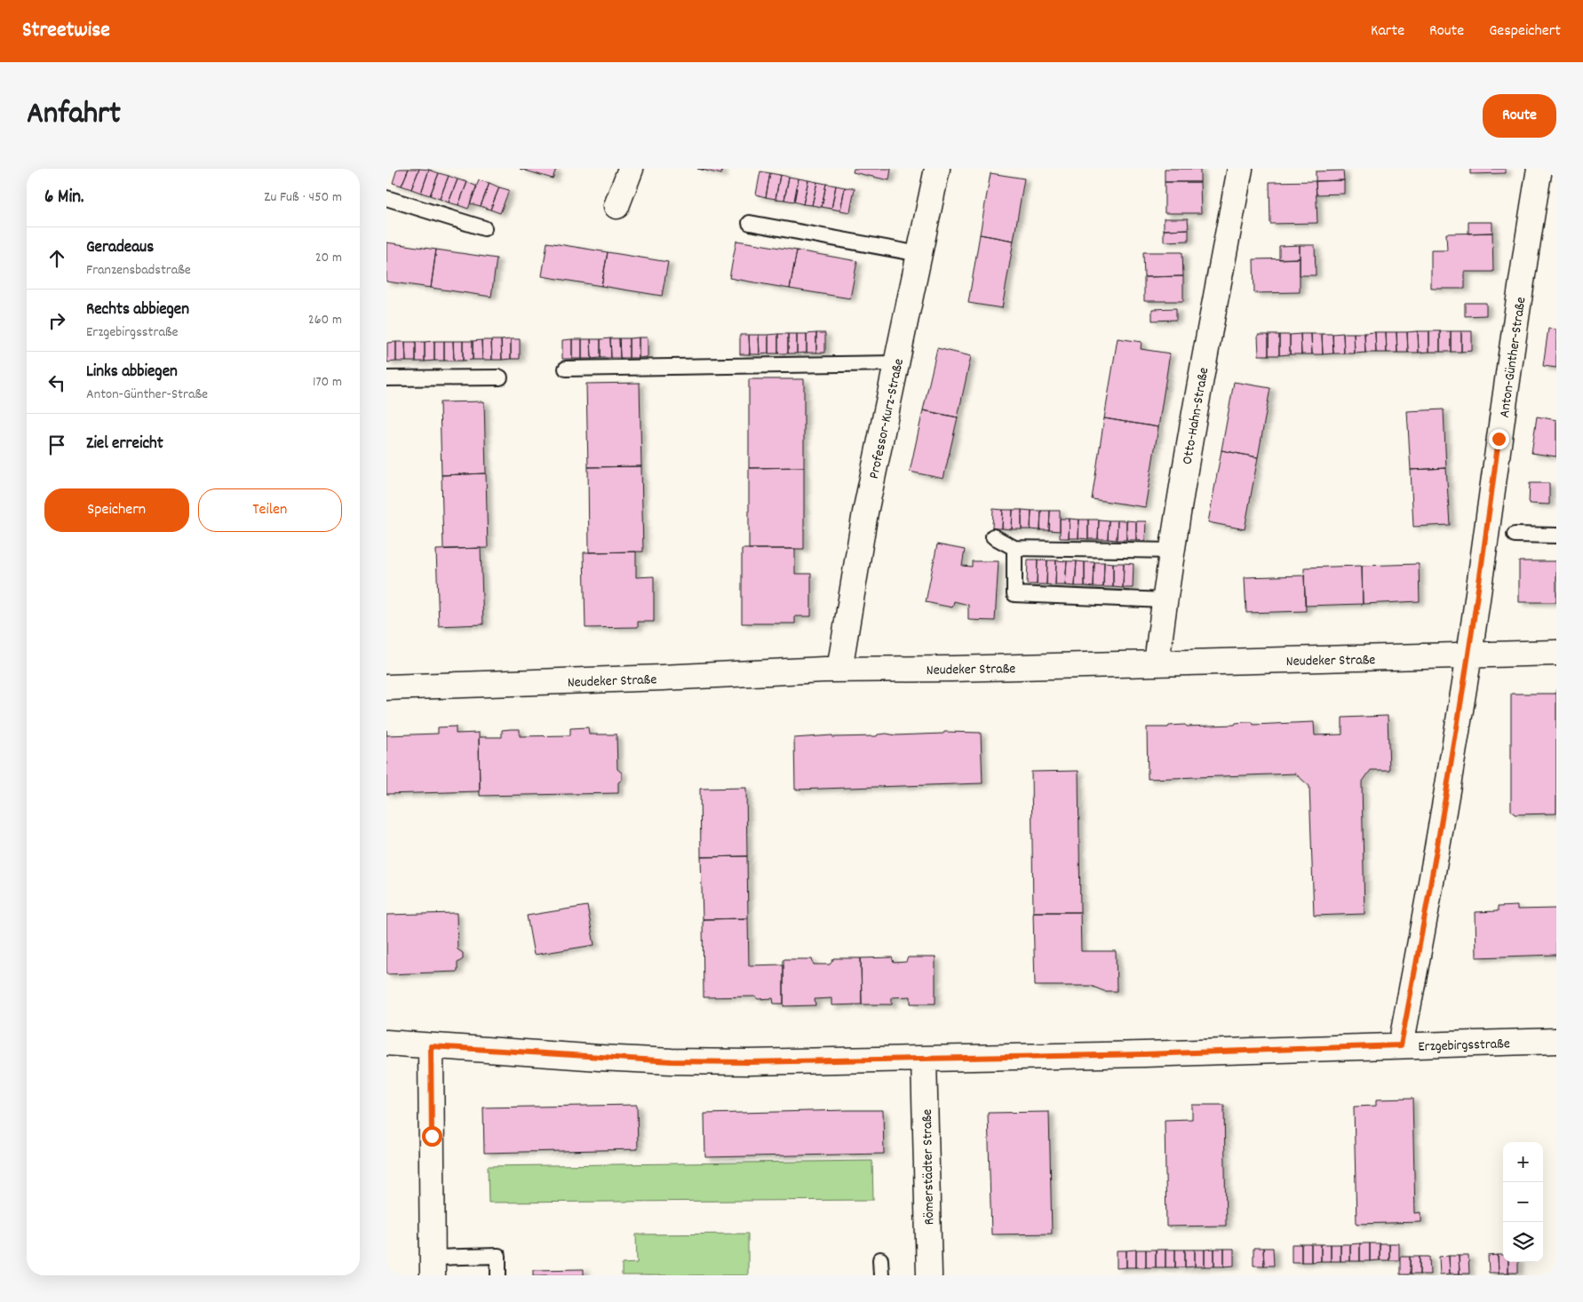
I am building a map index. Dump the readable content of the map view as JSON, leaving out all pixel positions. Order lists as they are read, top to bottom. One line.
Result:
{"streets":{"street":["Anton-Günther-Straße","Otto-Hahn-Straße","Professor-Kurz-Straße","Neudeker Straße","Erzgebirgsstraße","Römerstädter Straße"]},"crossings":[["Anton-Günther-Straße","Neudeker Straße"],["Anton-Günther-Straße","Erzgebirgsstraße"],["Otto-Hahn-Straße","Neudeker Straße"],["Professor-Kurz-Straße","Neudeker Straße"],["Erzgebirgsstraße","Römerstädter Straße"]],"page":{"header":"Streetwise","nav":["Karte","Route","Gespeichert"],"title":"Anfahrt","buttons":["Route",["Speichern","Teilen"]],"heading":["6 Min.","Zu Fuß · 450 m"],"list":[["Geradeaus","Franzensbadstraße","20 m"],["Rechts abbiegen","Erzgebirgsstraße","260 m"],["Links abbiegen","Anton-Günther-Straße","170 m"],"Ziel erreicht"],"map_buttons":["+","−"]}}
